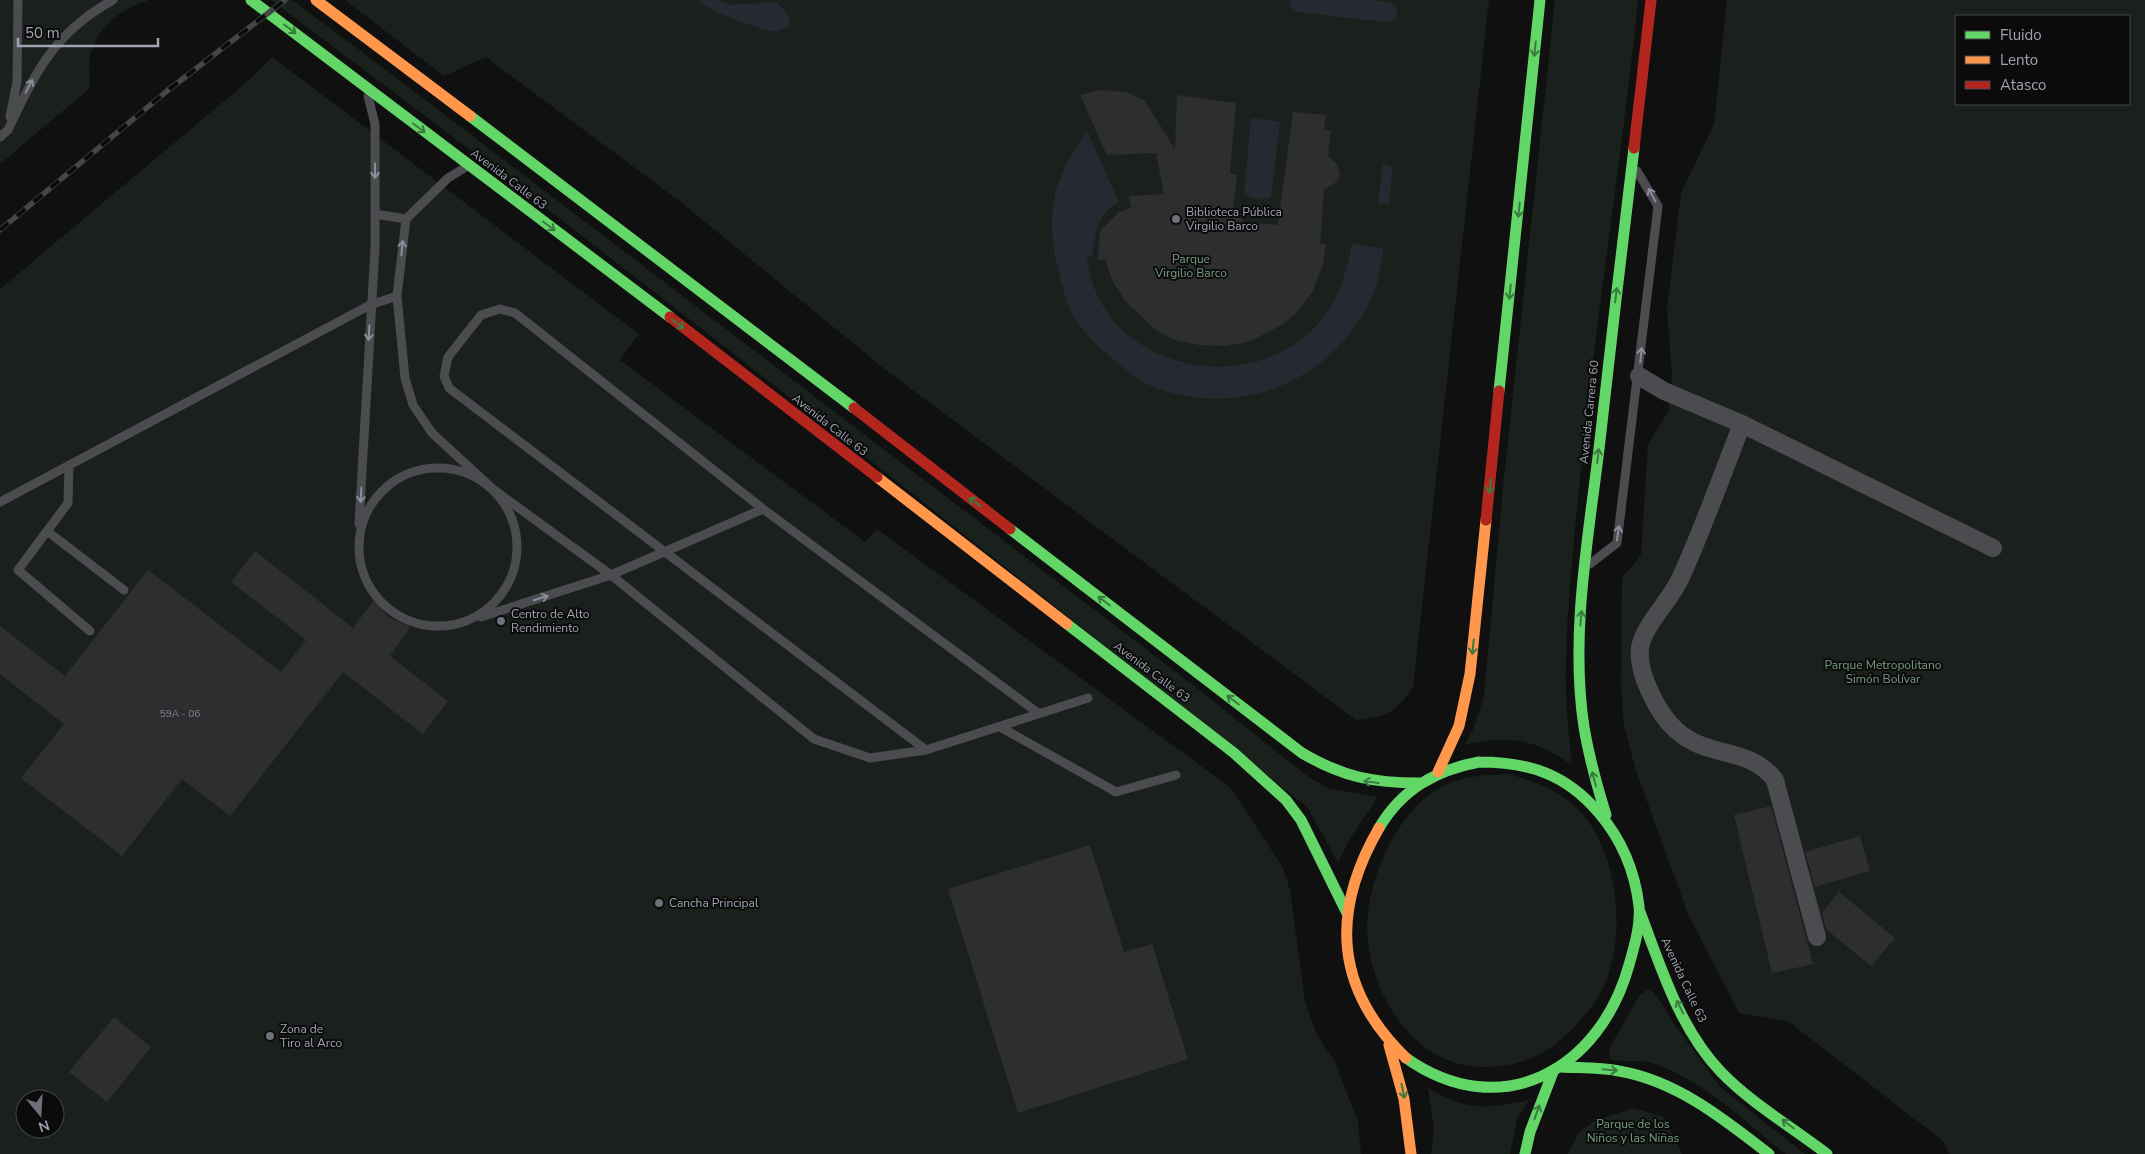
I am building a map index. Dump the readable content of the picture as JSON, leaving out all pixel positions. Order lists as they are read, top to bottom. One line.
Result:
{"streets":{"main road":["Avenida Calle 63","Avenida Carrera 60"]},"one_way":["Avenida Carrera 60"],"parks":["Parque Virgilio Barco","Parque Metropolitano Simón Bolívar","Parque de los Niños y las Niñas"],"places":["Biblioteca Pública Virgilio Barco","Centro de Alto Rendimiento","Cancha Principal","Zona de Tiro al Arco"],"house_numbers":["59A - 06"],"legend":["Fluido","Lento","Atasco"],"scale_bar":"50 m","north":"bottom"}
